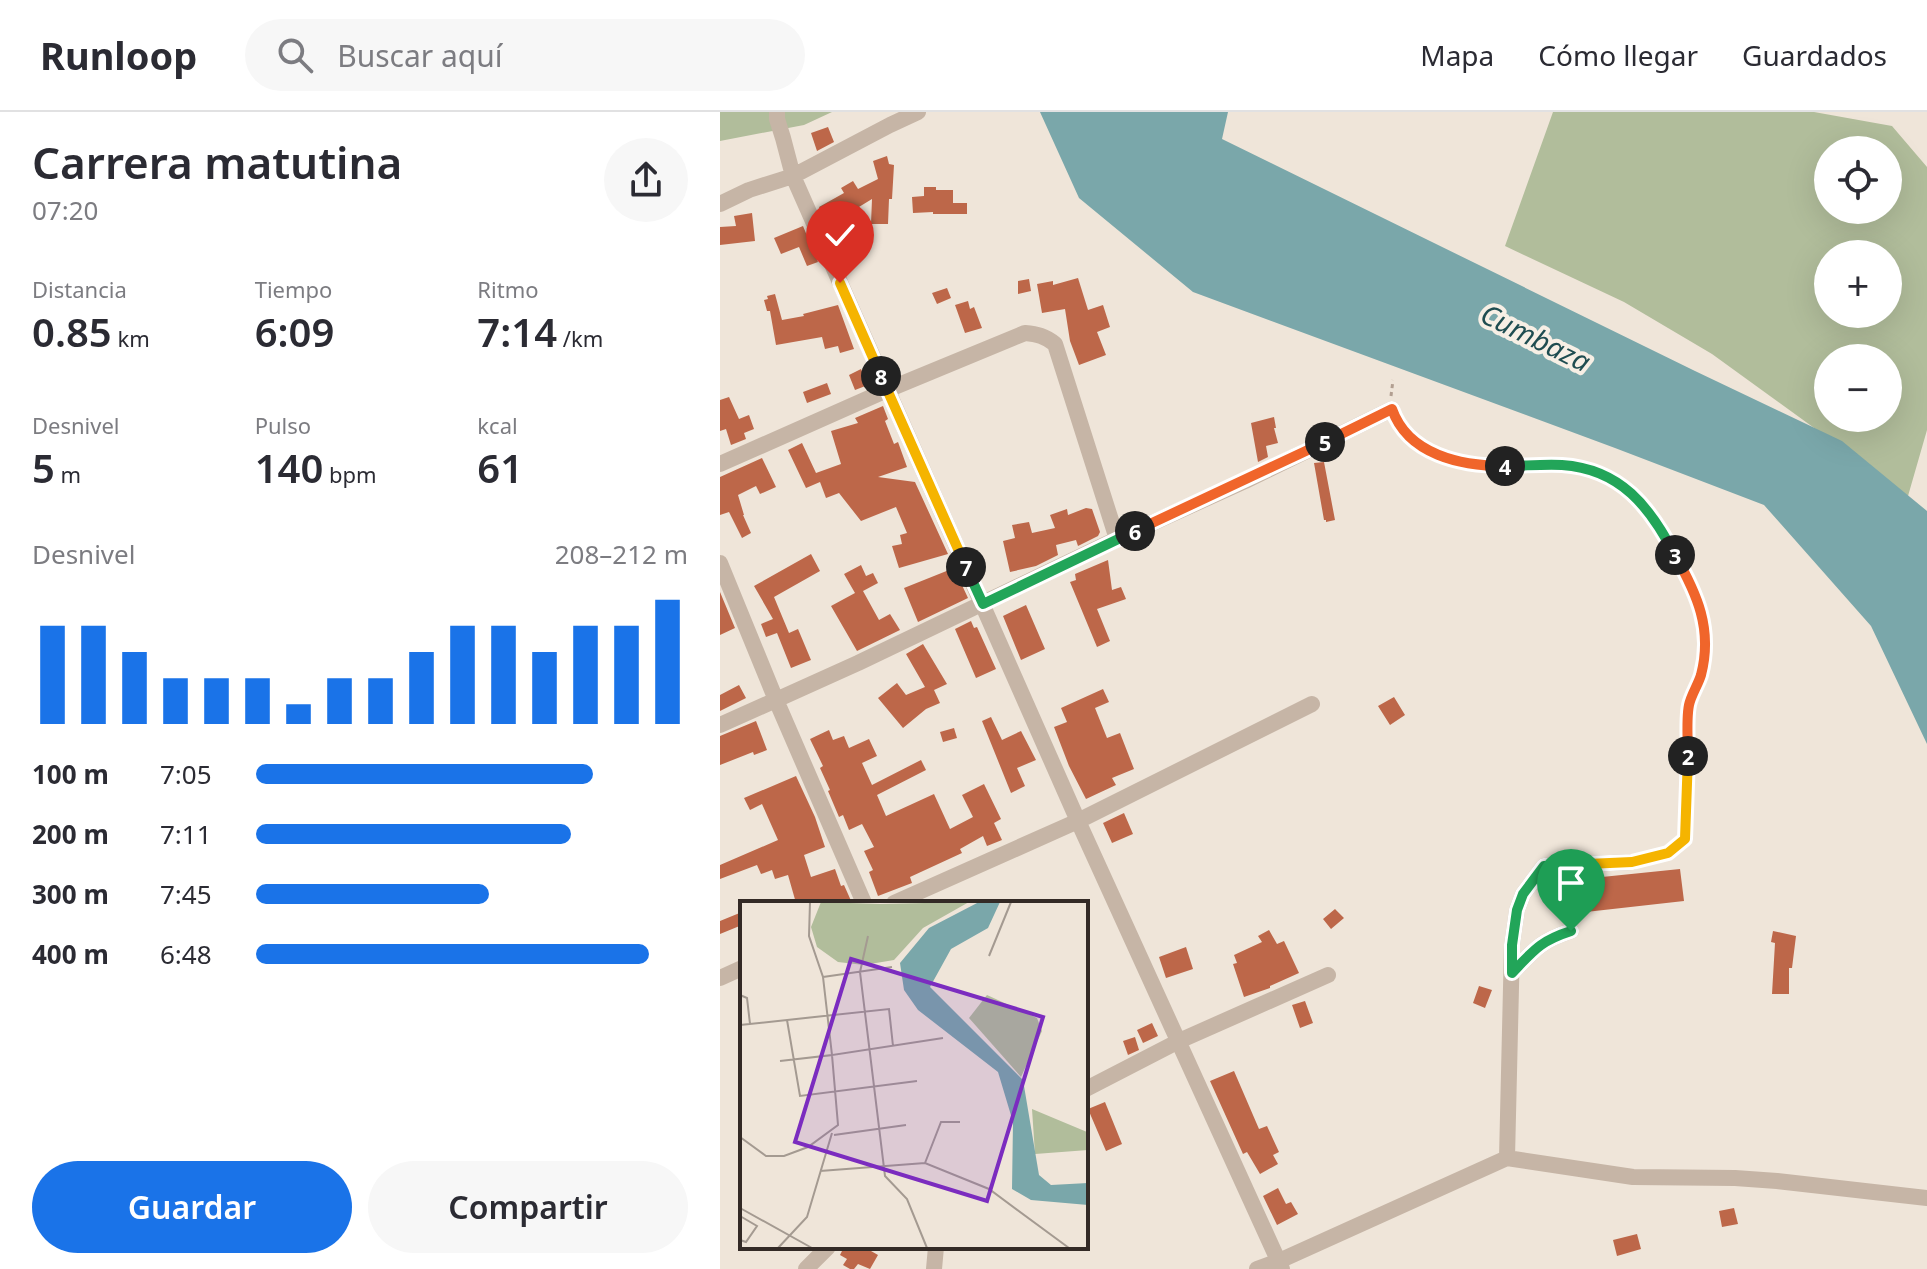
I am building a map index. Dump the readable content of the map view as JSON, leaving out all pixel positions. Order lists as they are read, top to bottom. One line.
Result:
{"water":["Cumbaza"],"page":{"header":"Runloop","search":"Buscar aquí","nav":["Mapa","Cómo llegar","Guardados"],"heading":["Carrera matutina","07:20"],"map_buttons":["+","−"],"stats":[["Distancia","0.85 km"],["Tiempo","6:09"],["Ritmo","7:14 /km"],["Desnivel","5 m"],["Pulso","140 bpm"],["kcal","61"]],"pins":["8","5","4","6","3","7","2"],"chart":["Desnivel","208–212 m"],"list":[{"name":"100 m","note":"7:05"},{"name":"200 m","note":"7:11"},{"name":"300 m","note":"7:45"},{"name":"400 m","note":"6:48"}],"buttons":["Guardar","Compartir"]}}
